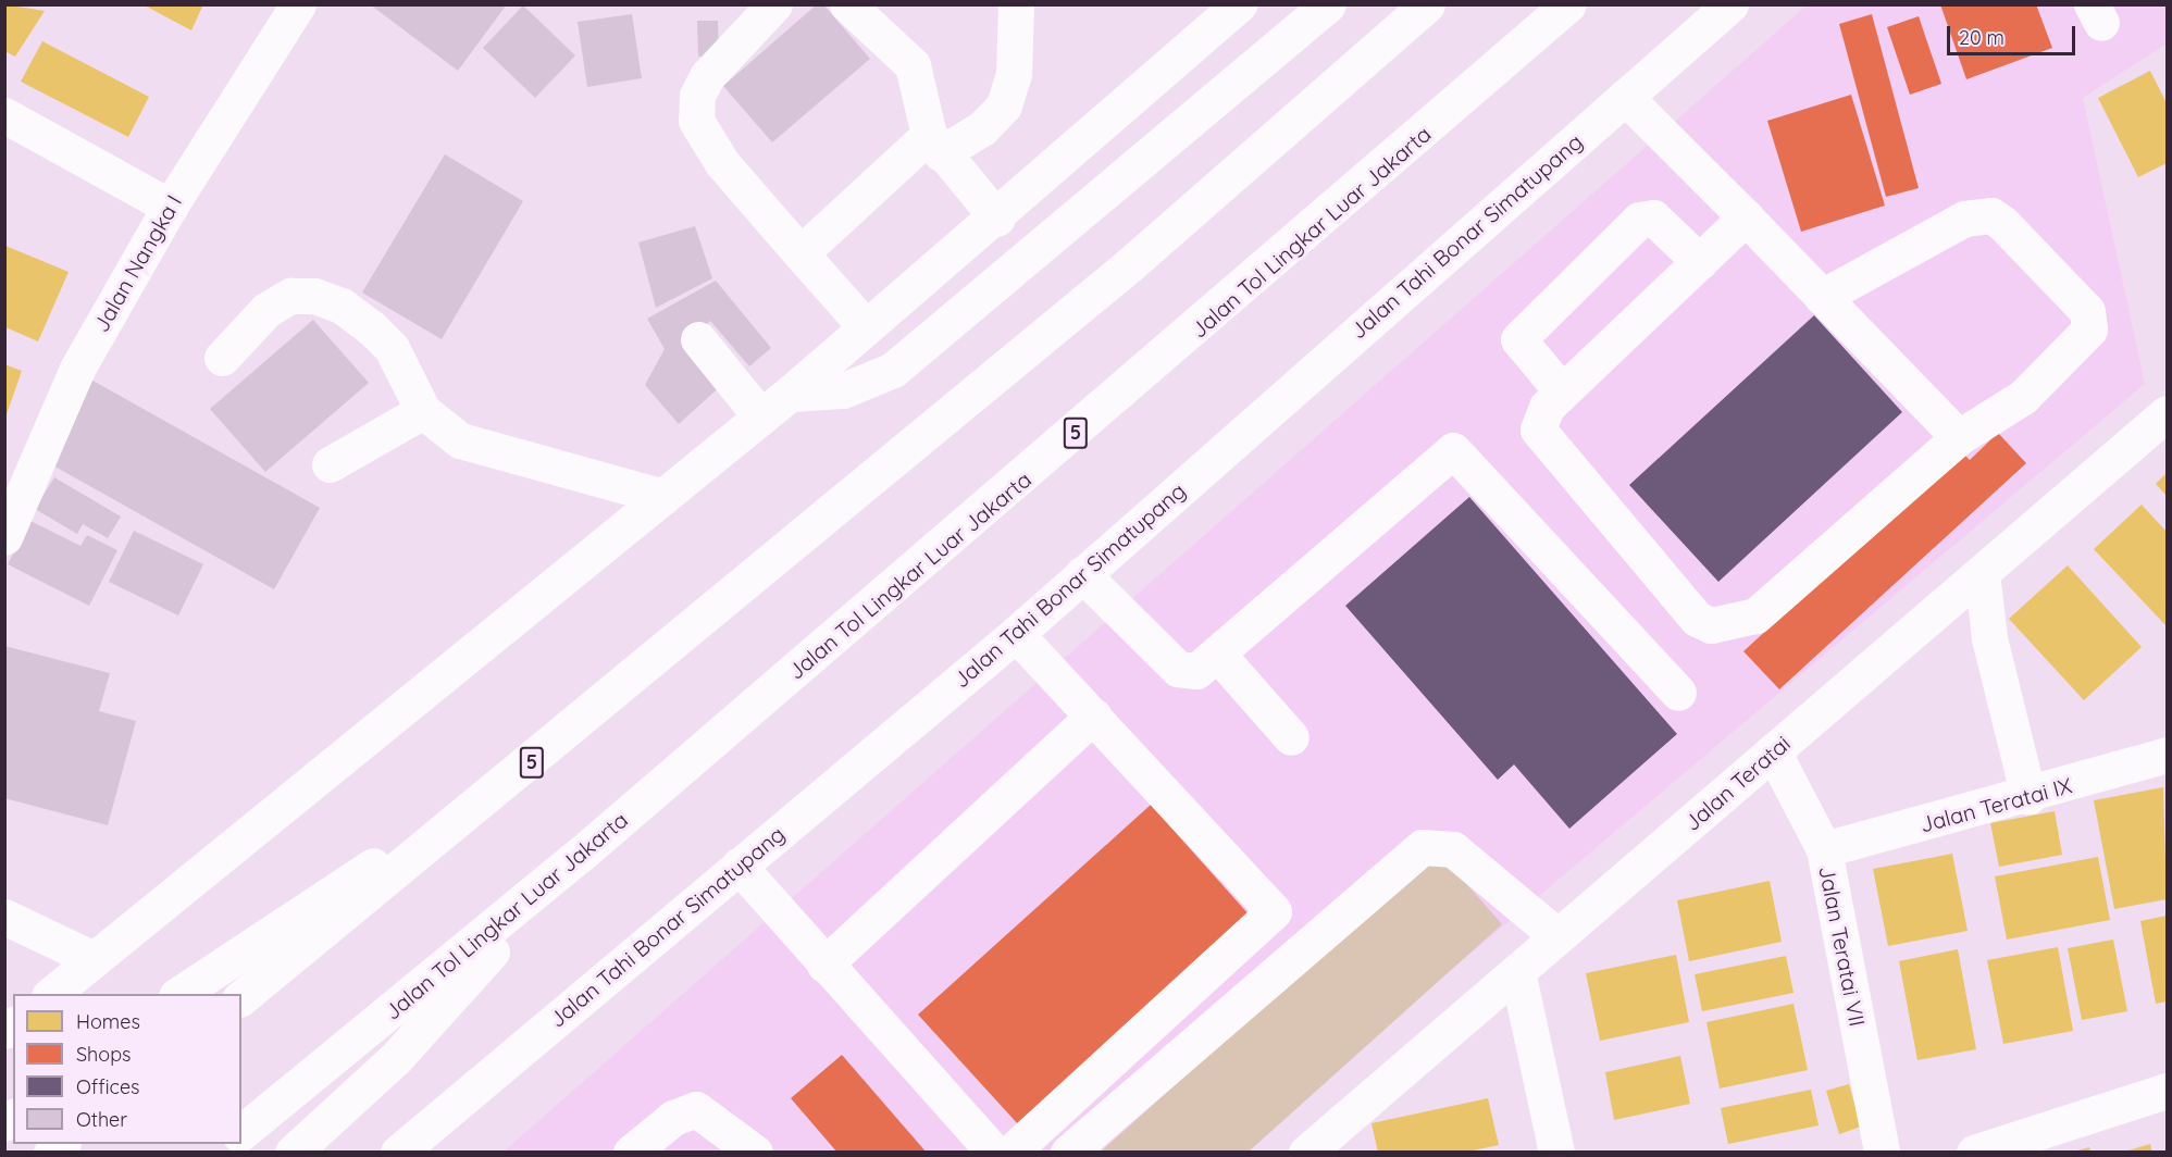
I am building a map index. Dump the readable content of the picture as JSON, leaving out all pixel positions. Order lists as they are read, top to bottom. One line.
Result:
{"streets":{"main road":["Jalan Tol Lingkar Luar Jakarta","Jalan Tahi Bonar Simatupang","Jalan Nangka I","5","Jalan Teratai","Jalan Teratai IX","Jalan Teratai VII"]},"crossings":[["Jalan Teratai","Jalan Teratai VII"],["Jalan Teratai IX","Jalan Teratai VII"]],"legend":["Homes","Shops","Offices","Other"],"scale_bar":"20 m"}
